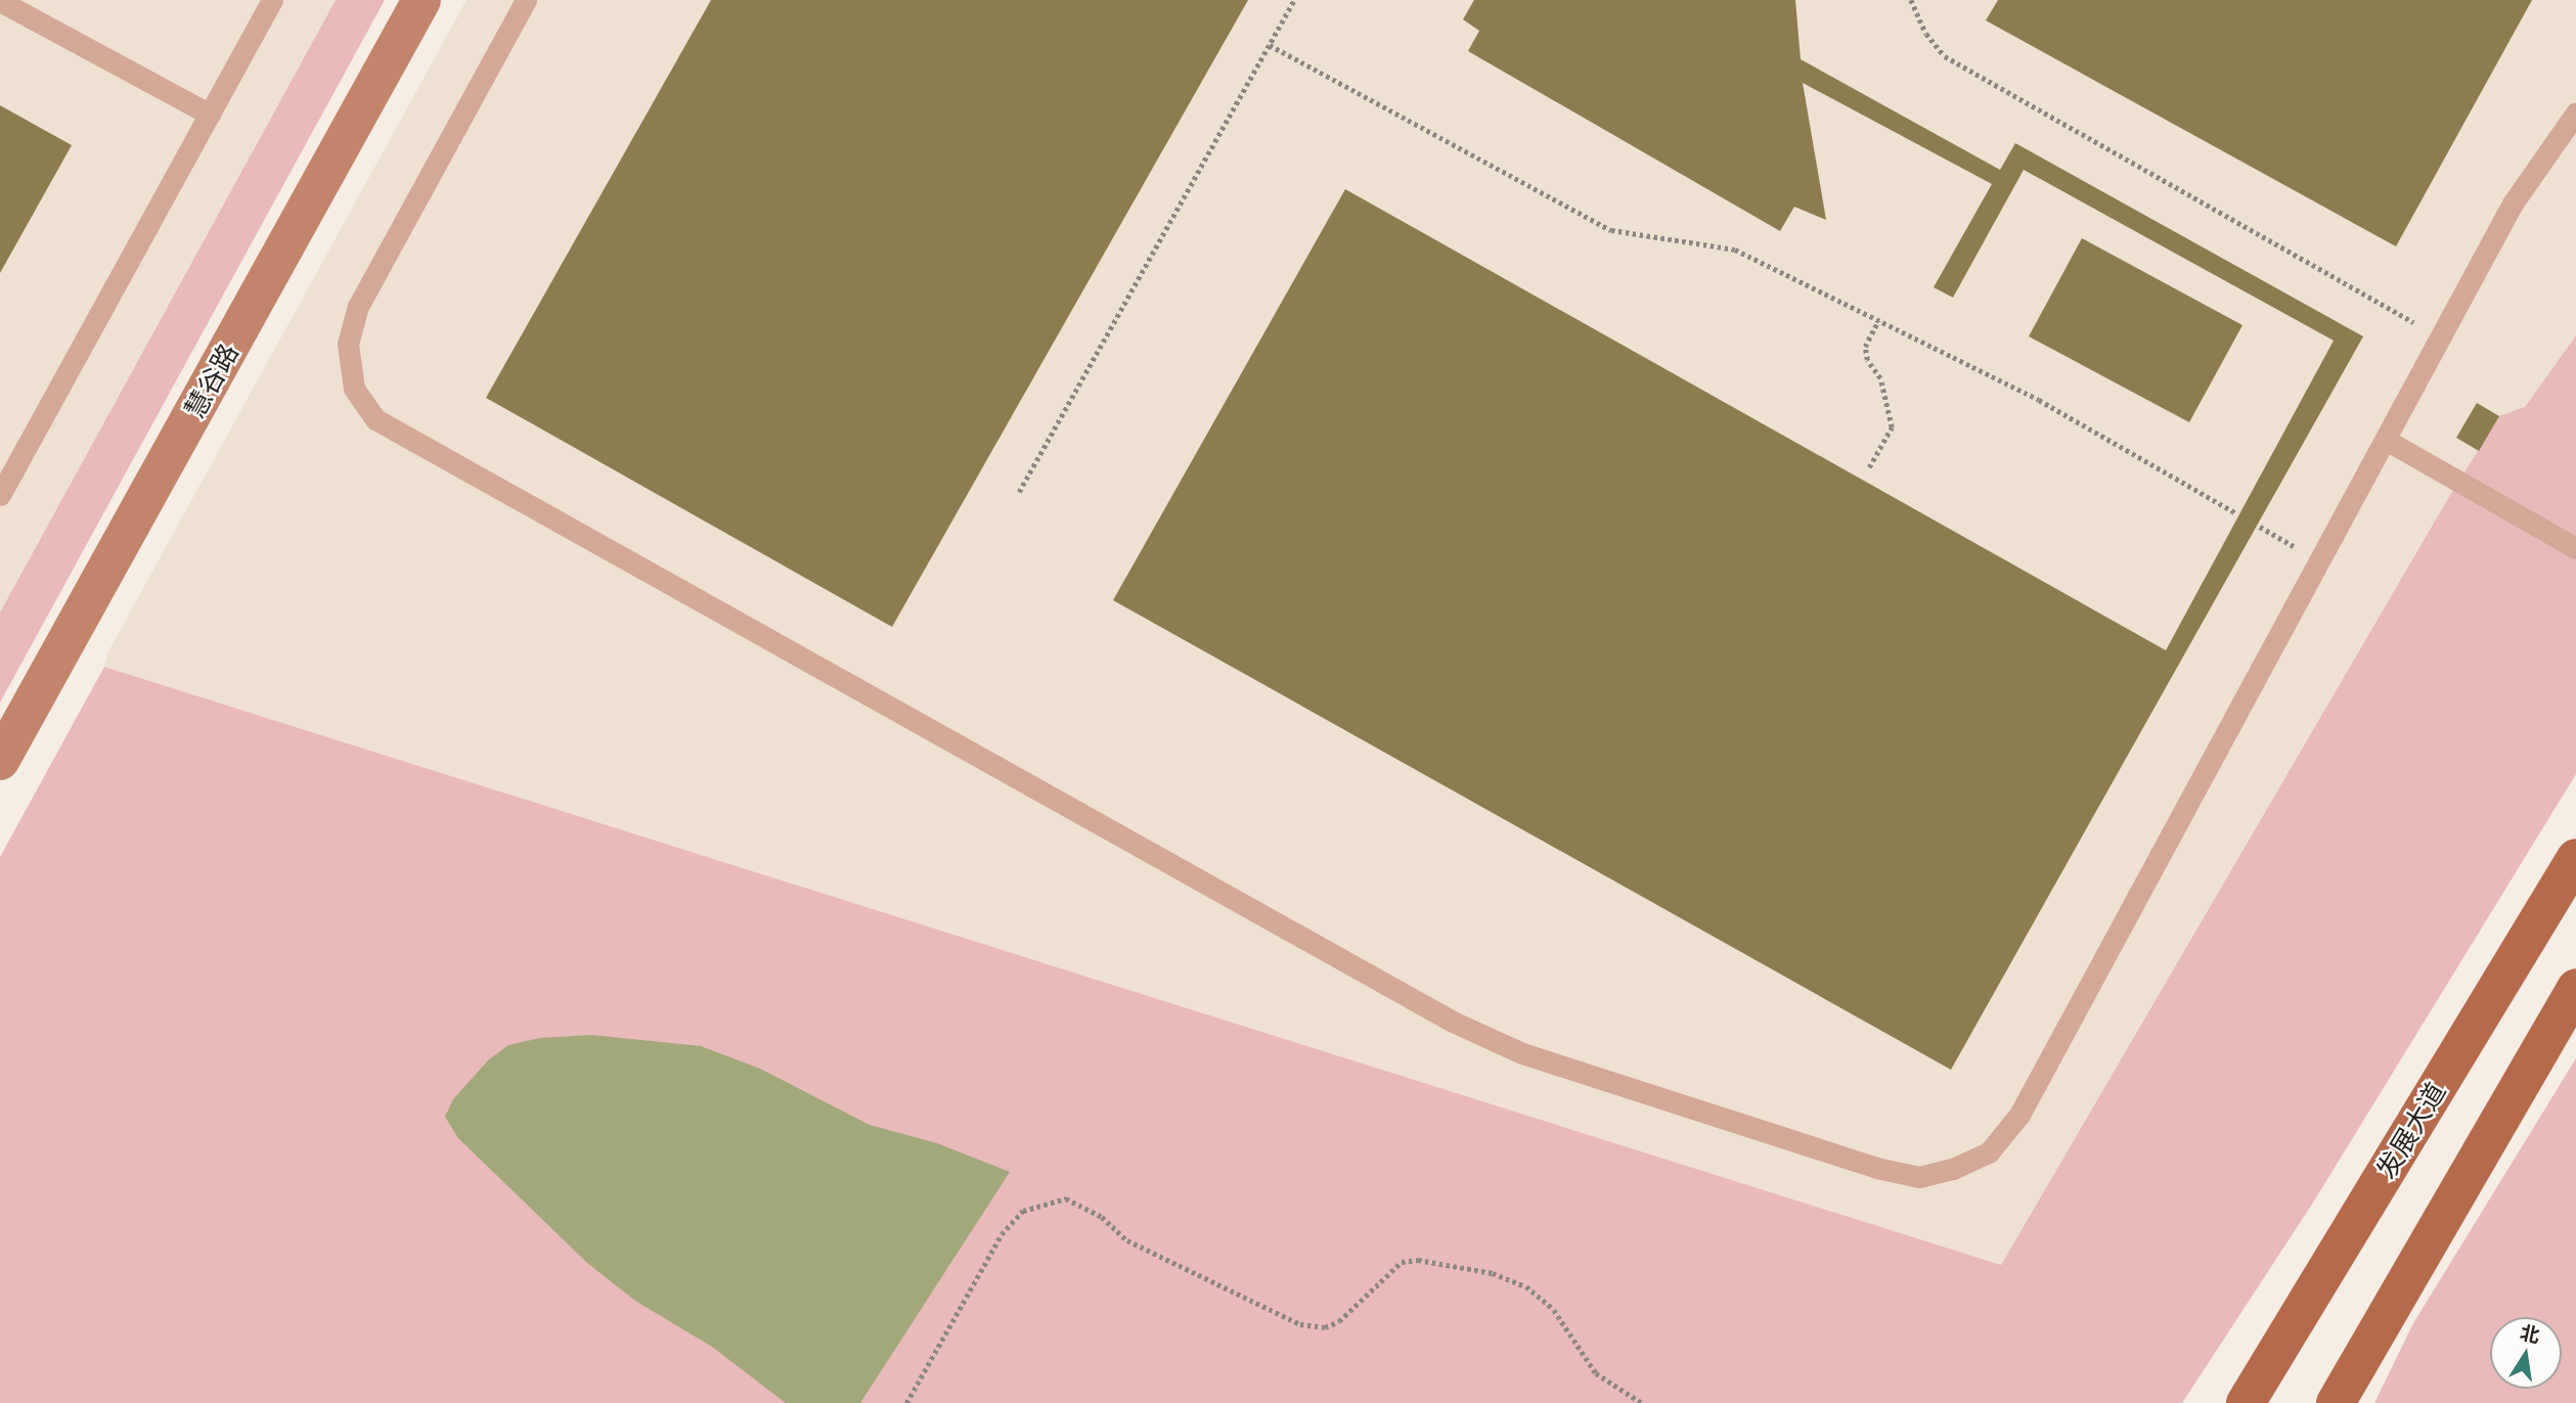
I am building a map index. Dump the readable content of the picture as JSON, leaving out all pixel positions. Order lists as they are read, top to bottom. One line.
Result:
{"streets":{"main road":["发展大道"],"street":["慧谷路"]},"north":"top"}
